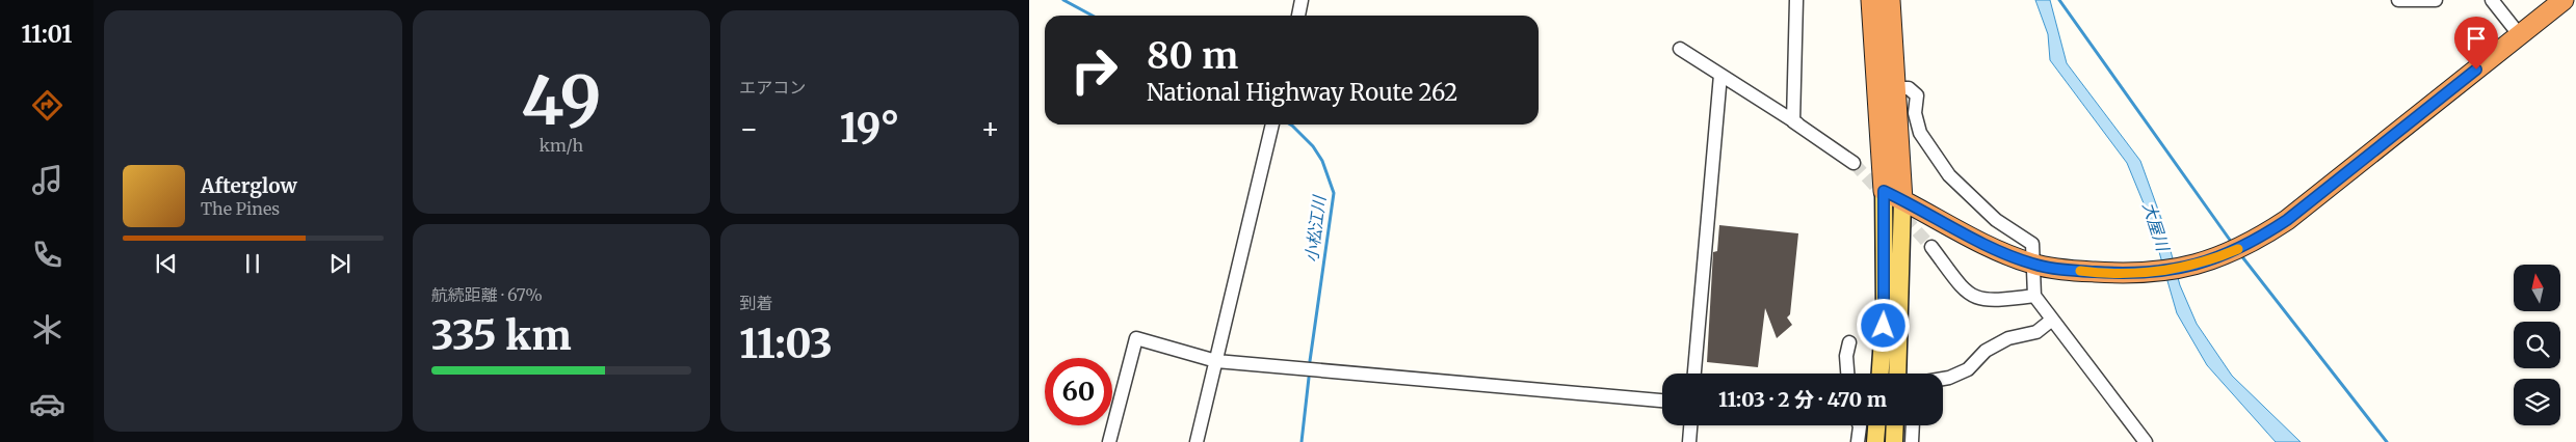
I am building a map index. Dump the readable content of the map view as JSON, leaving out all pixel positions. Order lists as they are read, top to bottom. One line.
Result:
{"water":["大屋川","小松江川"],"north":"top","page":{"tabs":"11:01","tile":[["49","km/h"],"エアコン",["航続距離 · 67%","335 km"],["到着","11:03"]],"turn":["80 m","National Highway Route 262"],"heat":["−","19°","+"],"song":["Afterglow","The Pines"],"limit":"60","trip":"11:03 · 2 分 · 470 m"}}
